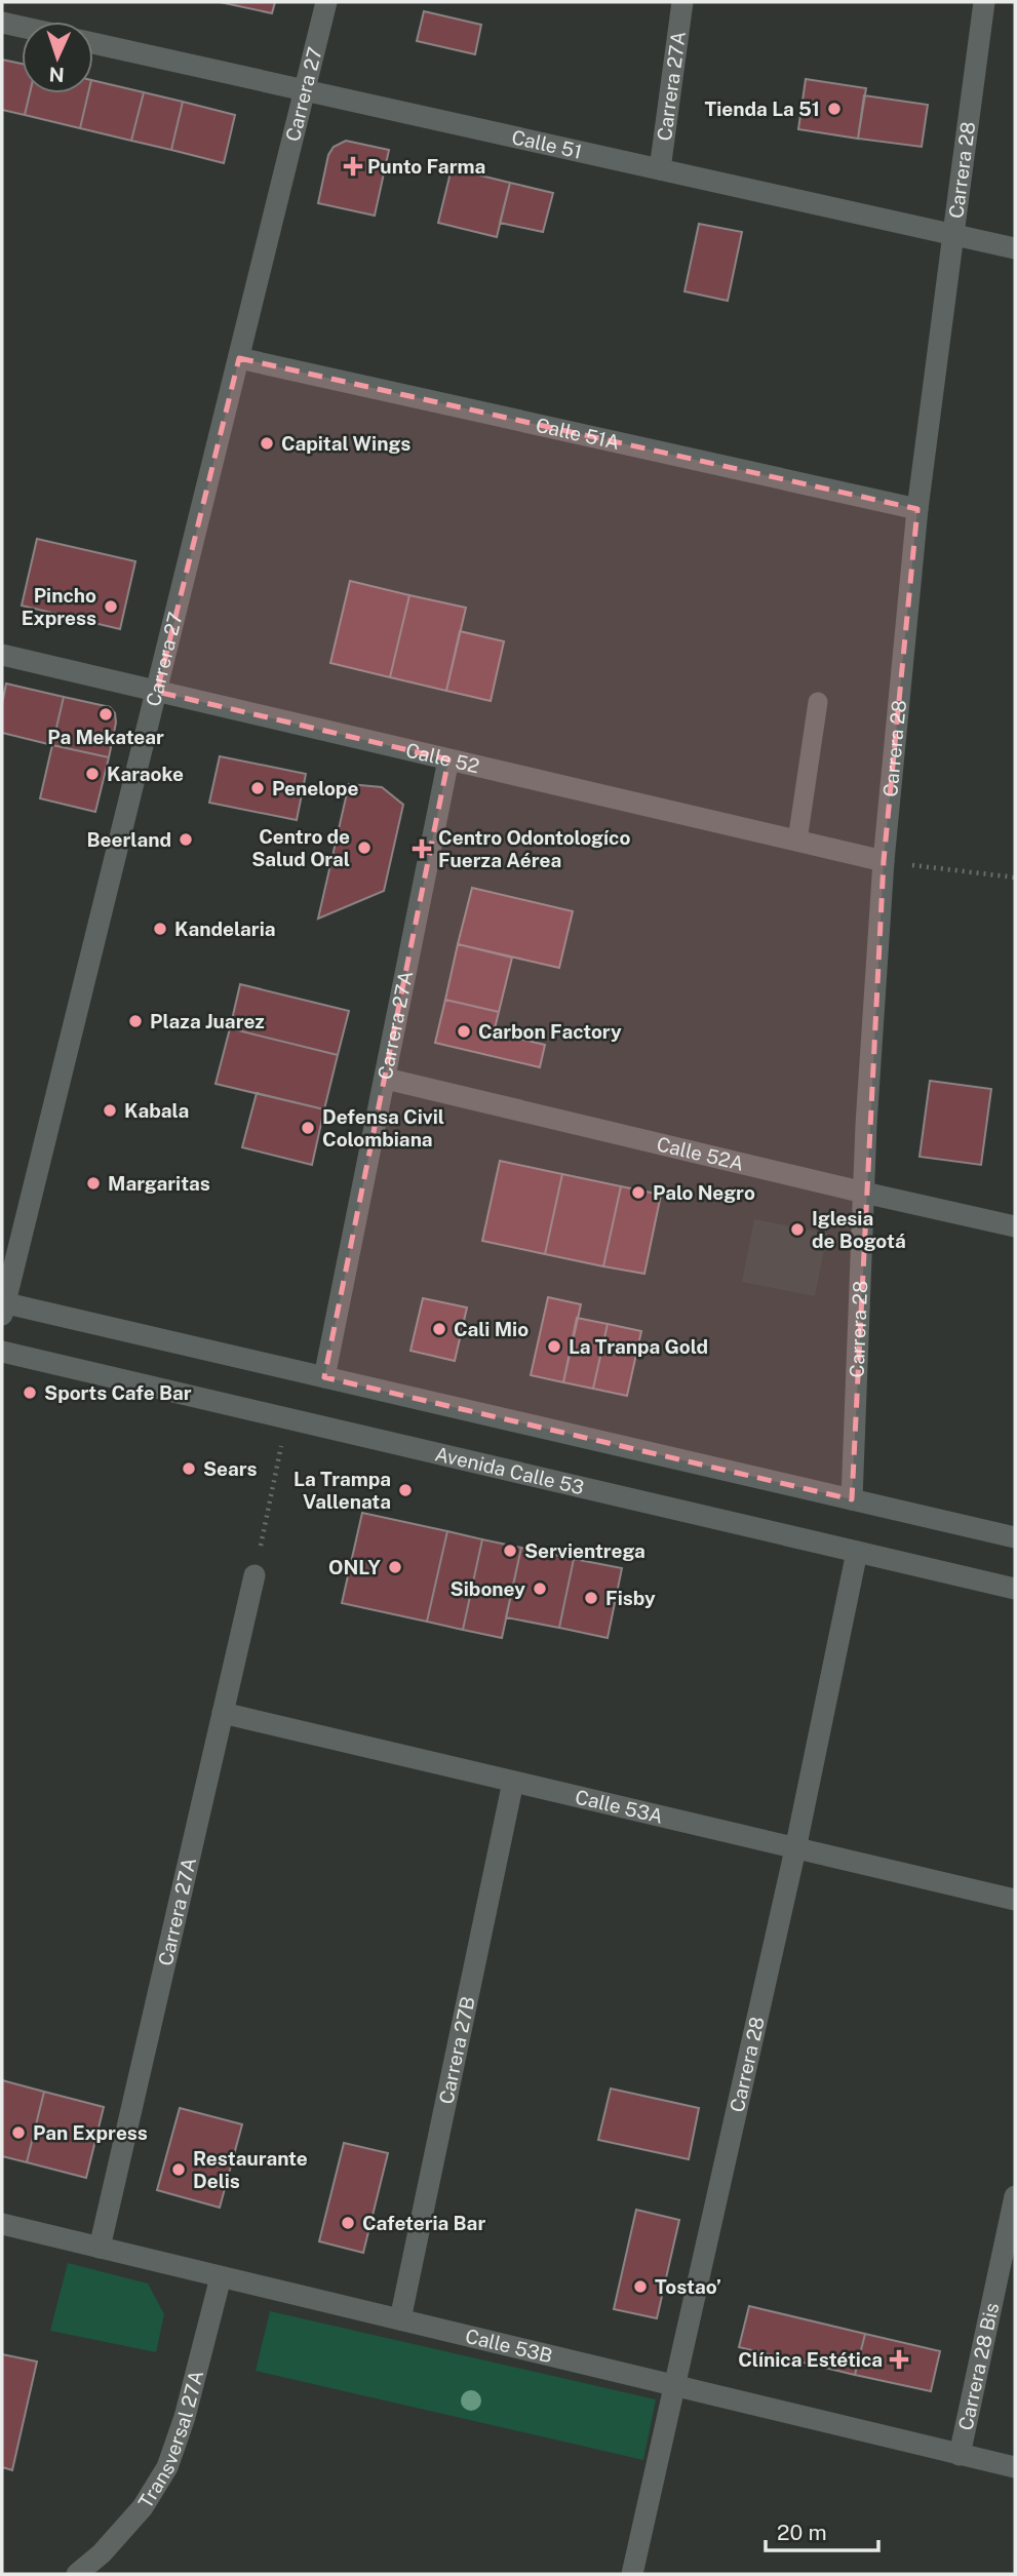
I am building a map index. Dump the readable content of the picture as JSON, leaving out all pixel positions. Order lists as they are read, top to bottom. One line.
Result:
{"streets":{"street":["Carrera 27A","Carrera 27","Calle 51","Carrera 28","Calle 51A","Calle 52","Calle 52A","Avenida Calle 53","Calle 53A","Carrera 27B","Calle 53B","Carrera 28 Bis","Transversal 27A"]},"crossings":[["Carrera 27A","Calle 51"],["Carrera 27A","Calle 52"],["Carrera 27A","Calle 52A"],["Carrera 27A","Calle 53A"],["Carrera 27A","Calle 53B"],["Carrera 27","Calle 51"],["Carrera 27","Calle 51A"],["Carrera 27","Calle 52"],["Calle 51","Carrera 28"],["Carrera 28","Calle 51A"],["Carrera 28","Calle 52"],["Carrera 28","Calle 52A"],["Carrera 28","Avenida Calle 53"],["Carrera 28","Calle 53A"],["Carrera 28","Calle 53B"],["Calle 53A","Carrera 27B"],["Carrera 27B","Calle 53B"],["Calle 53B","Carrera 28 Bis"],["Calle 53B","Transversal 27A"]],"places":{"other":["Tienda La 51","Capital Wings","Pincho Express","Pa Mekatear","Karaoke","Penelope","Beerland","Centro de Salud Oral","Kandelaria","Plaza Juarez","Carbon Factory","Kabala","Defensa Civil Colombiana","Margaritas","Palo Negro","Iglesia de Bogotá","Cali Mio","La Tranpa Gold","Sports Cafe Bar","Sears","La Trampa Vallenata","Servientrega","ONLY","Siboney","Fisby","Pan Express","Restaurante Delis","Cafeteria Bar","Tostao’"],"health":["Punto Farma","Centro Odontologíco Fuerza Aérea","Clínica Estética"]},"scale_bar":"20 m","north":"bottom"}
